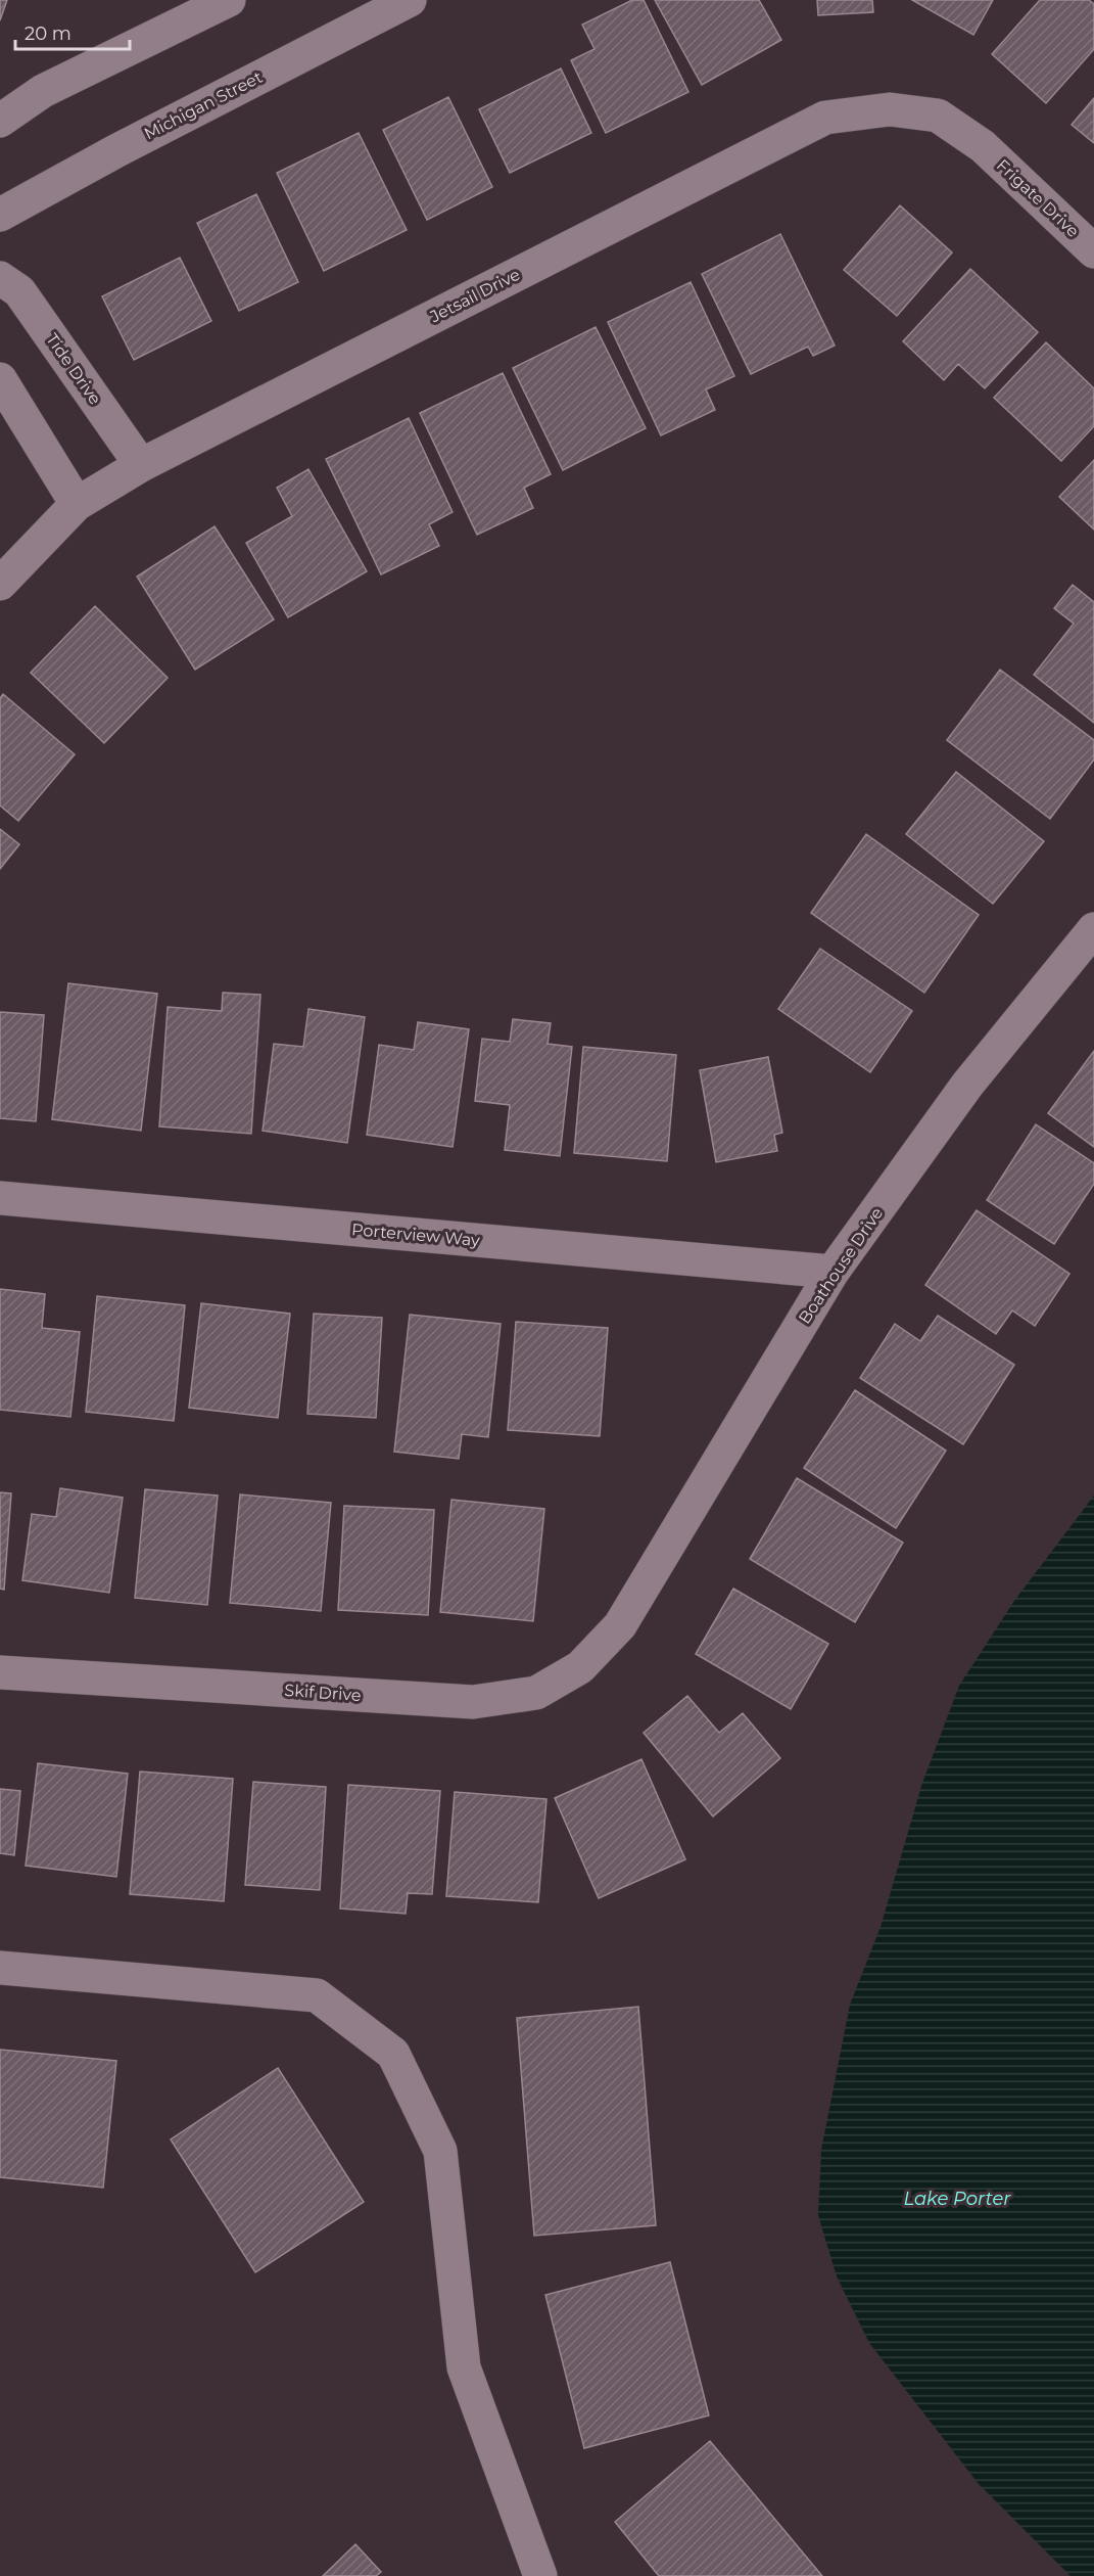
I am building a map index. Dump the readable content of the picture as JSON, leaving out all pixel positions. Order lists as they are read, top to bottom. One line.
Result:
{"streets":{"street":["Michigan Street","Frigate Drive","Jetsail Drive","Tide Drive","Porterview Way","Boathouse Drive","Skif Drive"]},"crossings":[["Frigate Drive","Jetsail Drive"],["Jetsail Drive","Tide Drive"],["Porterview Way","Boathouse Drive"],["Boathouse Drive","Skif Drive"]],"water":["Lake Porter"],"scale_bar":"20 m"}
